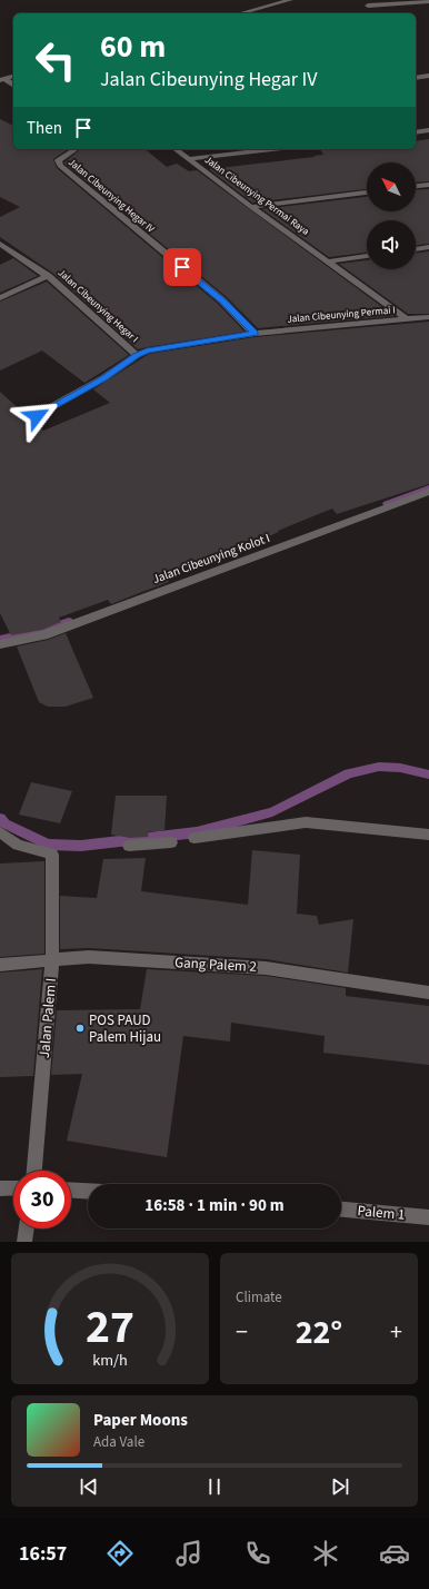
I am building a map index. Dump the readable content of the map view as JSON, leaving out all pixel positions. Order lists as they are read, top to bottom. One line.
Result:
{"streets":{"street":["Jalan Cibeunying Hegar IV","Jalan Cibeunying Permai Raya","Jalan Cibeunying Hegar I","Jalan Cibeunying Permai I","Jalan Cibeunying Kolot I","Gang Palem 2","Jalan Palem I","Palem 1"]},"crossings":[["Jalan Cibeunying Hegar IV","Jalan Cibeunying Permai I"],["Jalan Cibeunying Permai Raya","Jalan Cibeunying Permai I"],["Jalan Cibeunying Hegar I","Jalan Cibeunying Permai I"],["Gang Palem 2","Jalan Palem I"]],"places":["POS PAUD Palem Hijau"],"north":"top left","page":{"turn":["60 m","Jalan Cibeunying Hegar IV"],"then":"Then","limit":"30","trip":"16:58 · 1 min · 90 m","tile":"Climate","heat":["−","22°","+"],"song":["Paper Moons","Ada Vale"],"tabs":"16:57","gauge":["27","km/h"]}}
